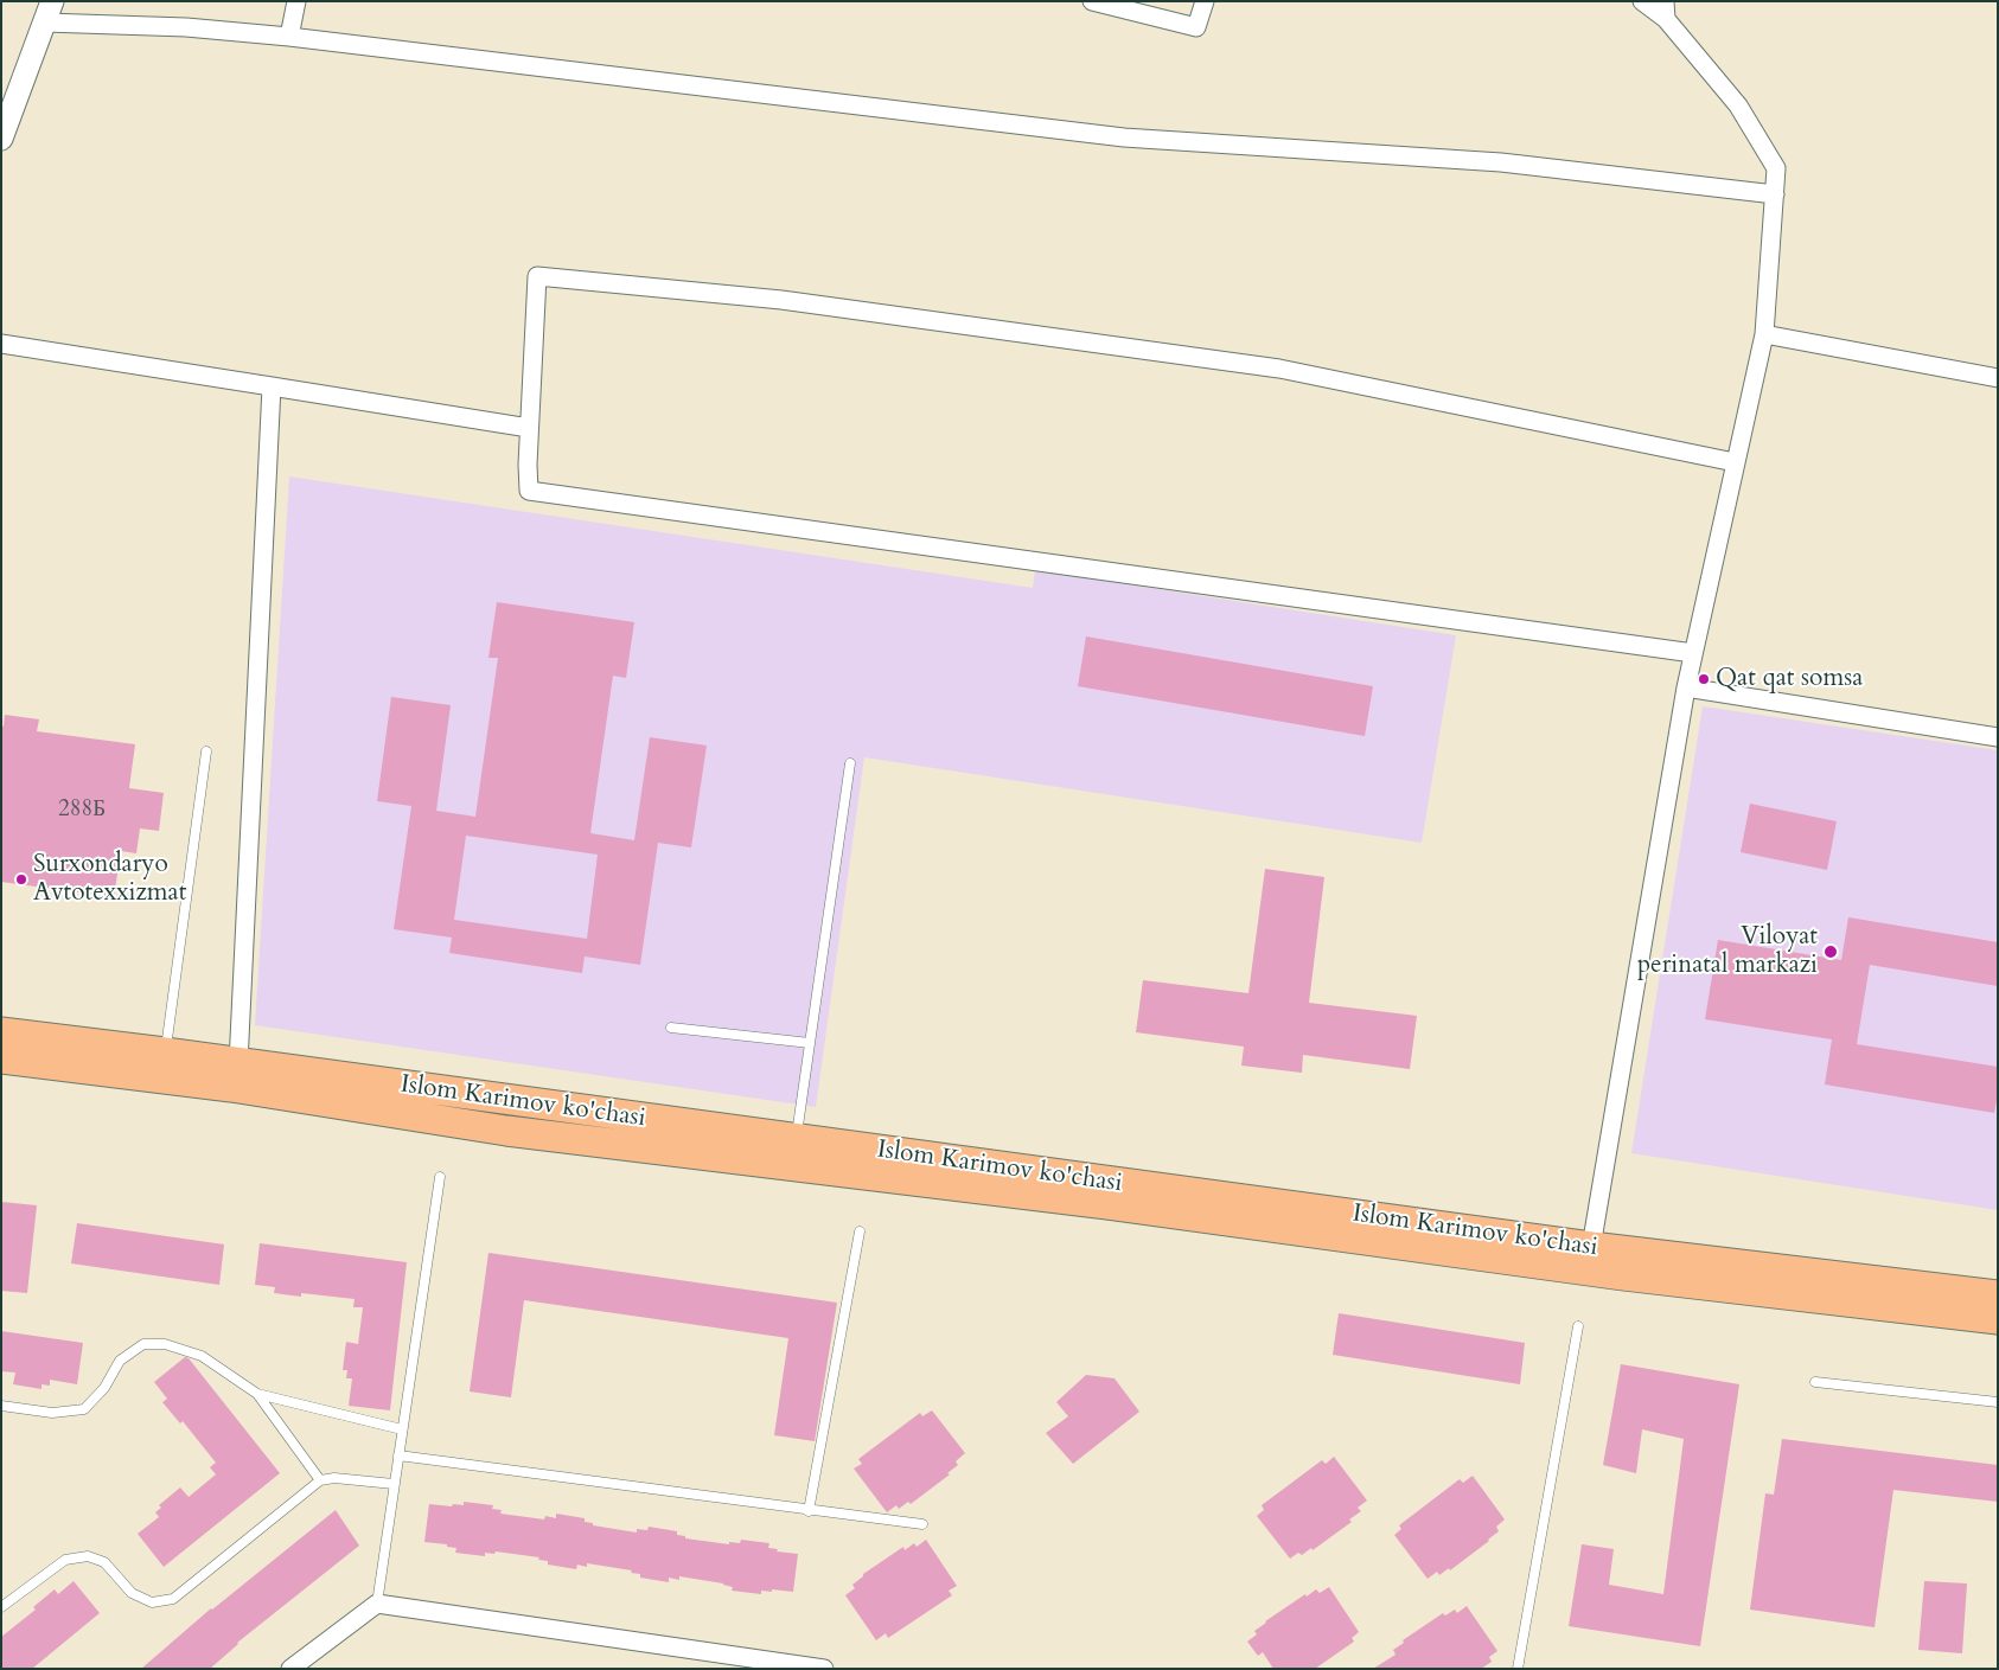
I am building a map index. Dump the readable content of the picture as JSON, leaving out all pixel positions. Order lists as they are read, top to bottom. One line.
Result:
{"streets":{"main road":["Islom Karimov ko'chasi"]},"places":["Qat qat somsa","Surxondaryo Avtotexxizmat","Viloyat perinatal markazi"],"house_numbers":["288Б"]}
